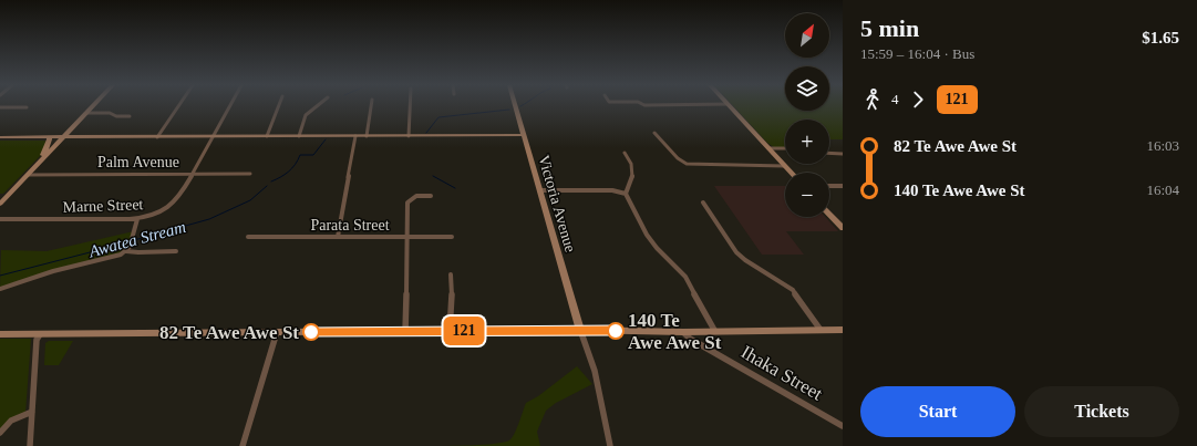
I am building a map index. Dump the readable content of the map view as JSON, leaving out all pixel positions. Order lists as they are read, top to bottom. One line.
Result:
{"streets":{"main road":["Victoria Avenue"],"street":["Palm Avenue","Marne Street","Parata Street","Ihaka Street"]},"crossings":[["Palm Avenue","Marne Street"]],"water":["Awatea Stream"],"places":["140 Te Awe Awe St","82 Te Awe Awe St"],"lines":["bus line 121"],"north":"top right","page":{"on_map":"121","heading":["5 min","15:59 – 16:04 · Bus","$1.65"],"map_buttons":["+","−"],"legs":["4","121"],"list":[{"name":"82 Te Awe Awe St","value":"16:03"},{"name":"140 Te Awe Awe St","value":"16:04"}],"buttons":["Start","Tickets"]}}
